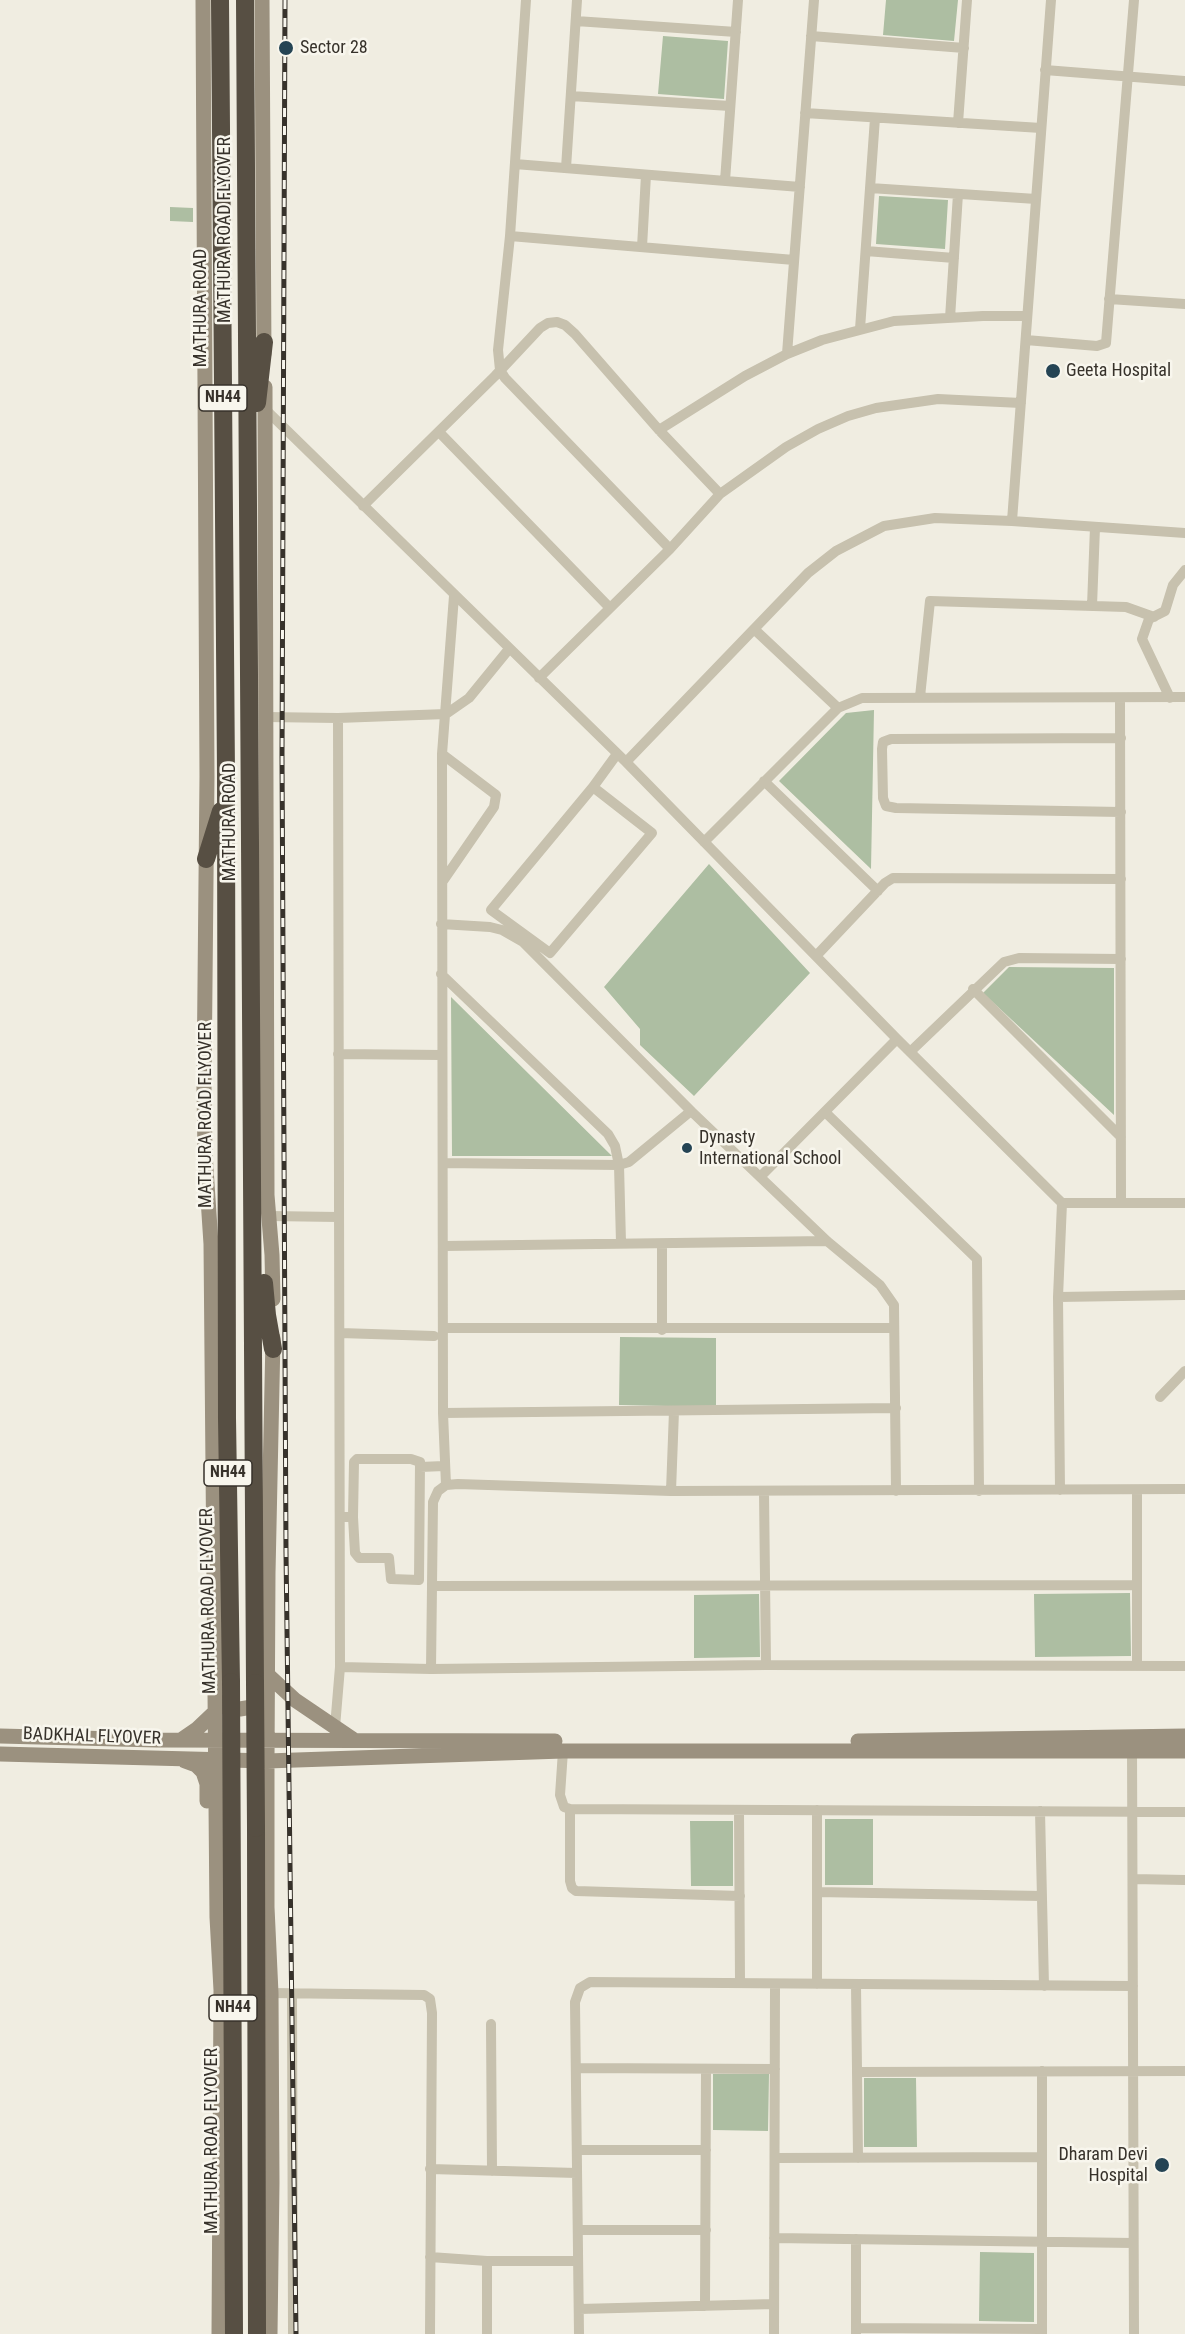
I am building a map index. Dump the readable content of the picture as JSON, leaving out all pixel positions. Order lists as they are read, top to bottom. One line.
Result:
{"streets":{"highway":["MATHURA ROAD FLYOVER","MATHURA ROAD","NH44"],"main road":["BADKHAL FLYOVER"]},"crossings":[["MATHURA ROAD FLYOVER","MATHURA ROAD"],["MATHURA ROAD","NH44"]],"places":["Sector 28","Geeta Hospital","Dynasty International School","Dharam Devi Hospital"]}
